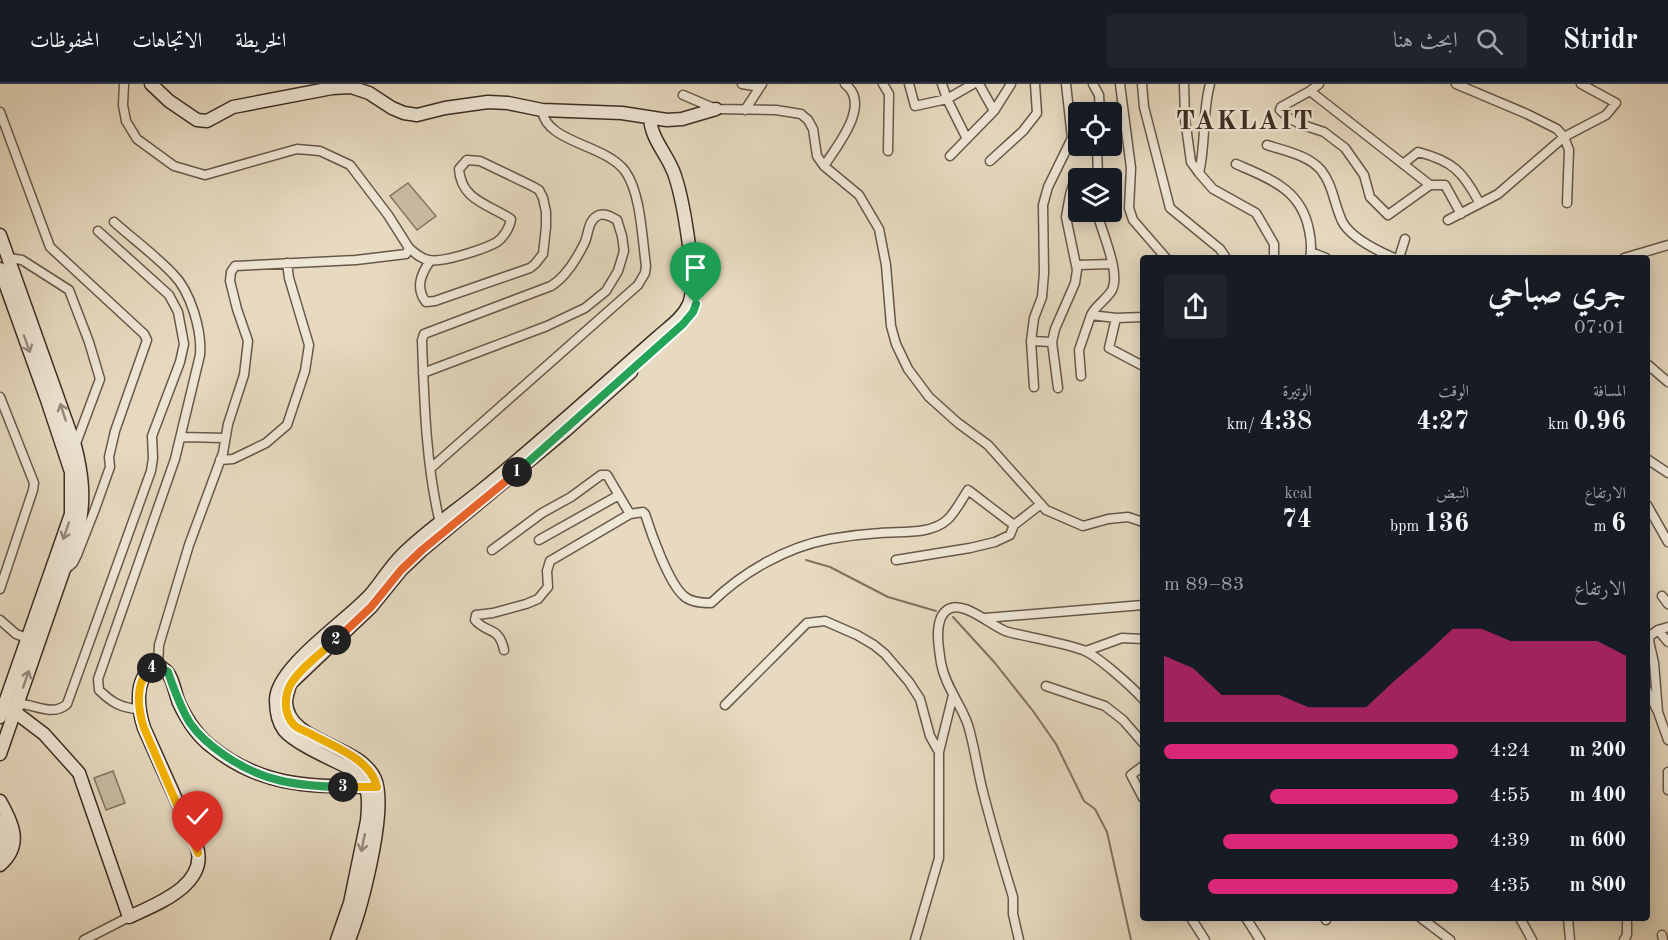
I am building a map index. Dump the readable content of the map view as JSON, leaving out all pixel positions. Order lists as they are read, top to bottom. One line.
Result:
{"districts":["TAKLAIT"],"page":{"header":"Stridr","search":"ابحث هنا","nav":["الخريطة","الاتجاهات","المحفوظات"],"heading":["جري صباحي","07:01"],"stats":[["المسافة","0.96 km"],["الوقت","4:27"],["الوتيرة","4:38 /km"],["الارتفاع","6 m"],["النبض","136 bpm"],["kcal","74"]],"pins":["1","2","4","3"],"chart":["الارتفاع","83–89 m"],"list":[{"name":"200 m","note":"4:24"},{"name":"400 m","note":"4:55"},{"name":"600 m","note":"4:39"},{"name":"800 m","note":"4:35"}]}}
